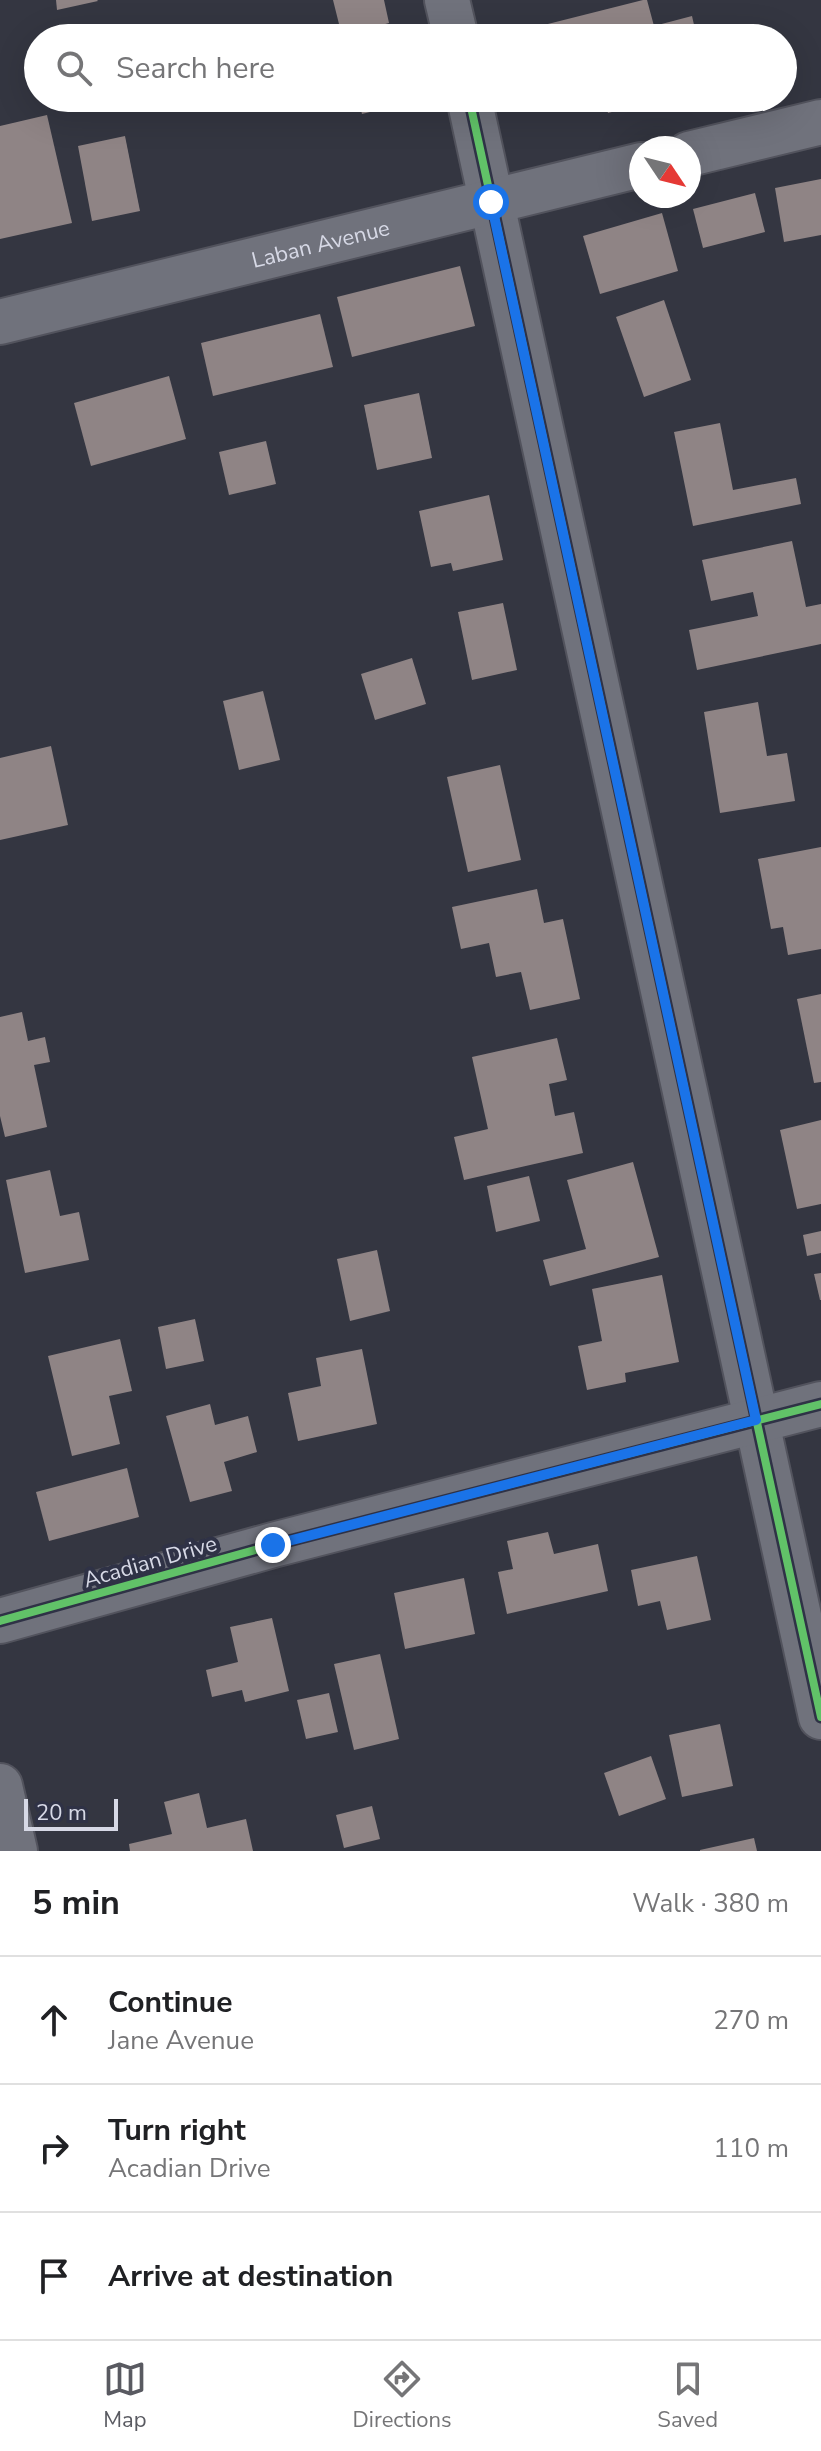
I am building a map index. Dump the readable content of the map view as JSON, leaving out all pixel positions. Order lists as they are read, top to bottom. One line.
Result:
{"streets":{"street":["Laban Avenue","Acadian Drive"]},"scale_bar":"20 m","north":"bottom right","page":{"search":"Search here","scale":"20 m","heading":["5 min","Walk · 380 m"],"list":[["Continue","Jane Avenue","270 m"],["Turn right","Acadian Drive","110 m"],"Arrive at destination"],"nav":["Map","Directions","Saved"]}}
